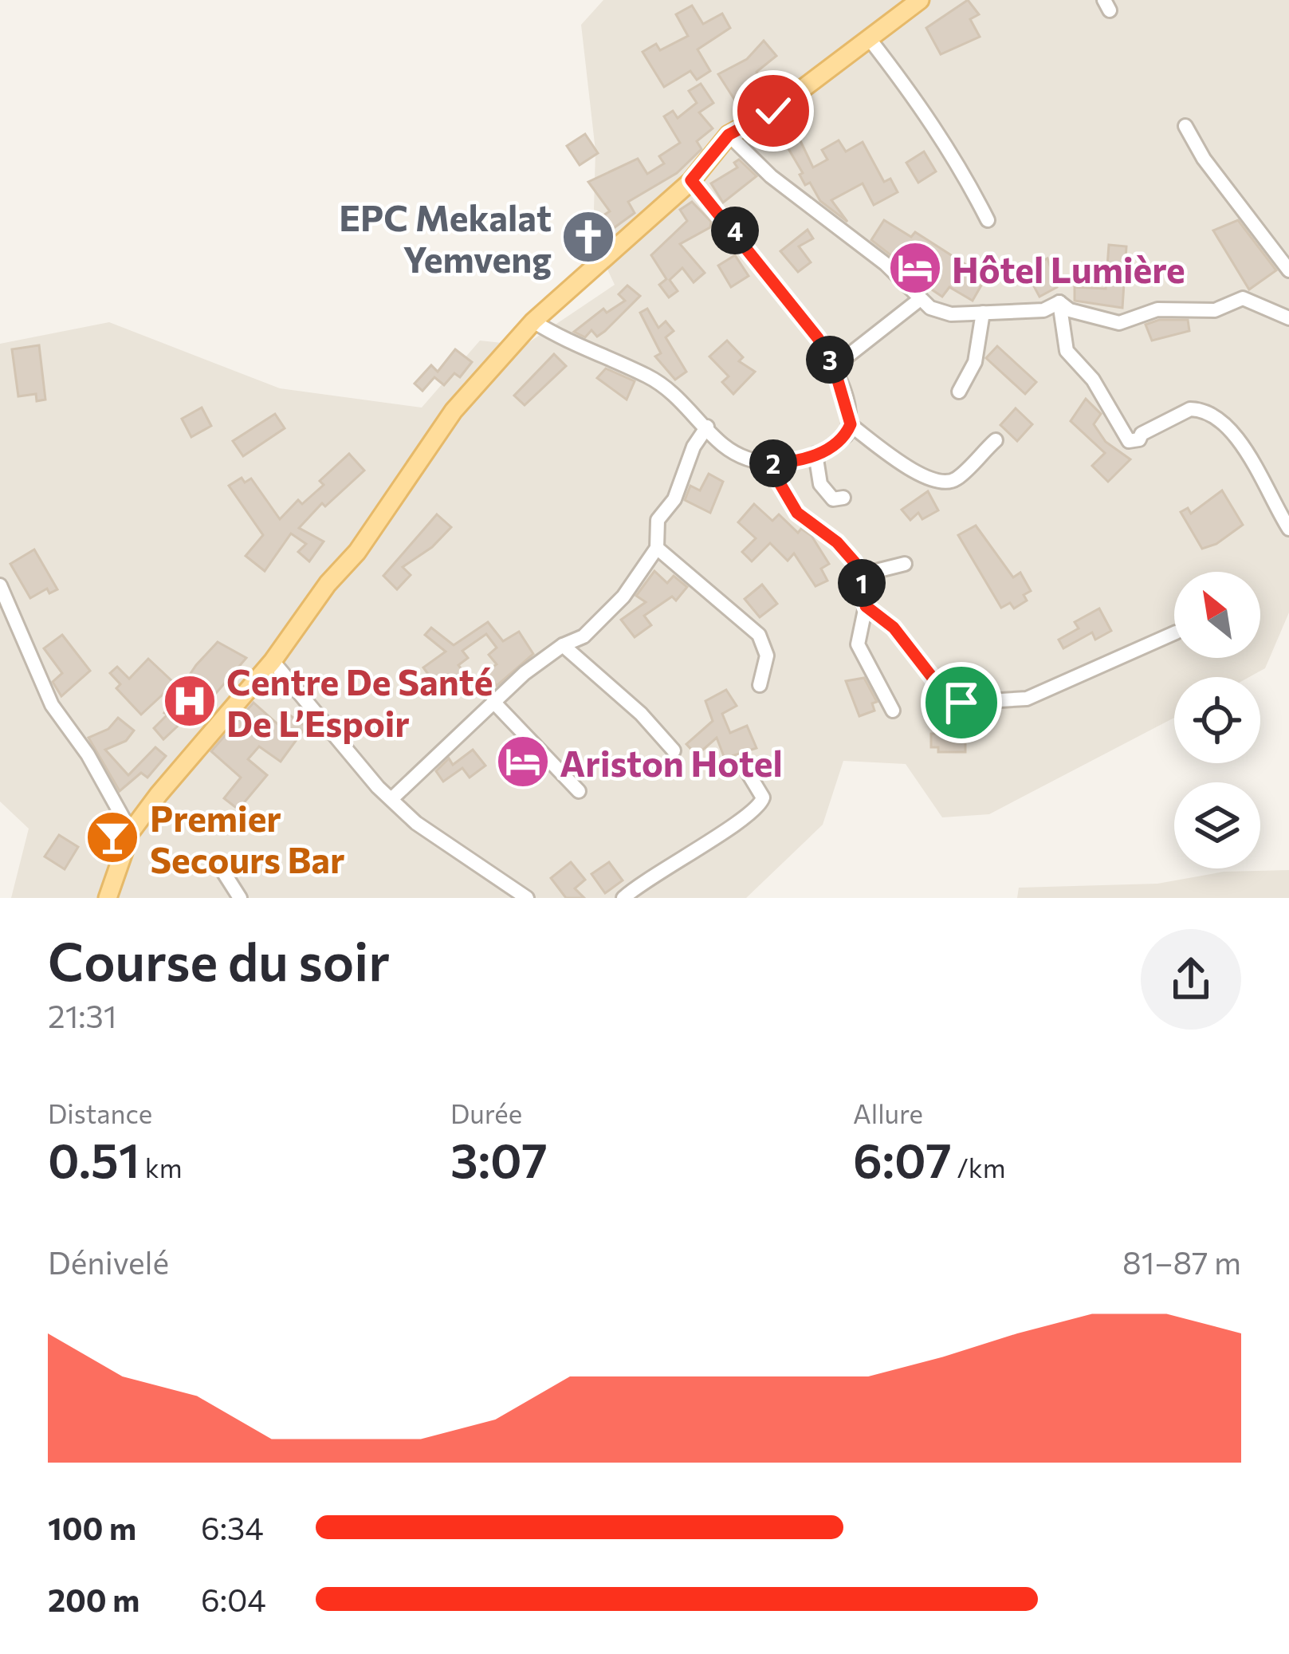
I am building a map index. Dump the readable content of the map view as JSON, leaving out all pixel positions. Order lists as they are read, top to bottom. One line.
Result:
{"places":{"church":["EPC Mekalat Yemveng"],"hotel":["Hôtel Lumière","Ariston Hotel"],"hospital":["Centre De Santé De L’Espoir"],"bar":["Premier Secours Bar"]},"north":"top left","page":{"pins":["4","3","2","1"],"heading":["Course du soir","21:31"],"stats":[["Distance","0.51 km"],["Durée","3:07"],["Allure","6:07 /km"]],"chart":["Dénivelé","81–87 m"],"list":[{"name":"100 m","note":"6:34"},{"name":"200 m","note":"6:04"}]}}
